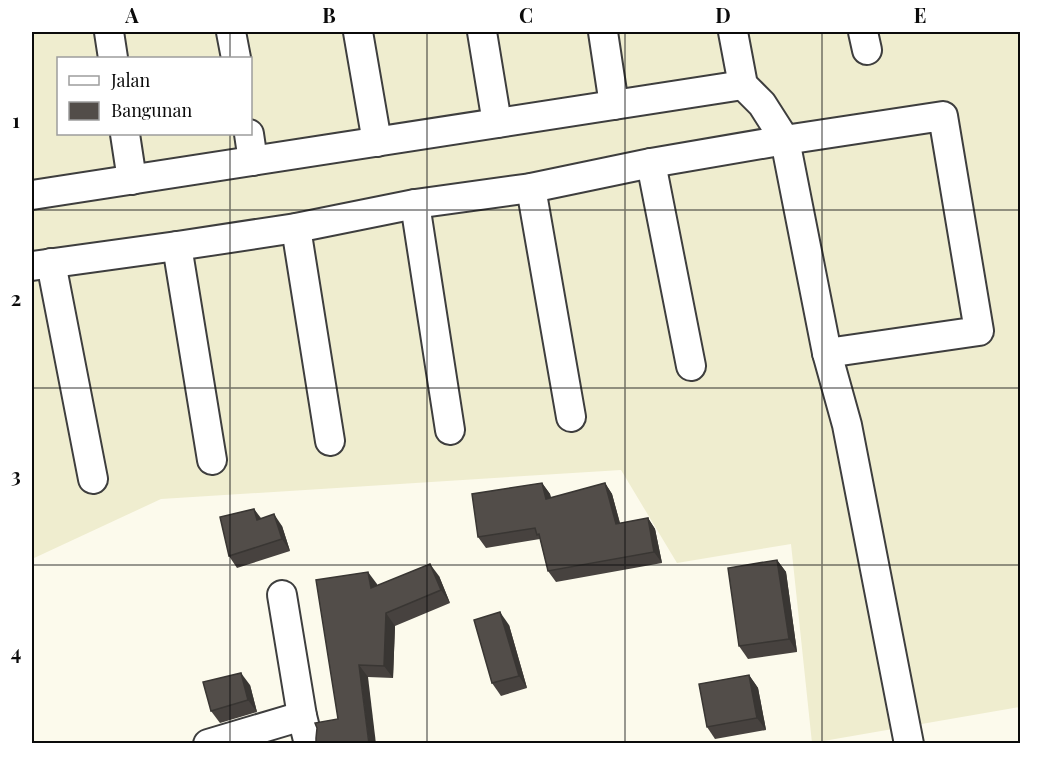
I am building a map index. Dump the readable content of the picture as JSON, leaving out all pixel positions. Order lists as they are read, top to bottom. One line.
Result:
{"legend":["Jalan","Bangunan"],"grid":{"columns":["A","B","C","D","E"],"rows":["1","2","3","4"]}}
